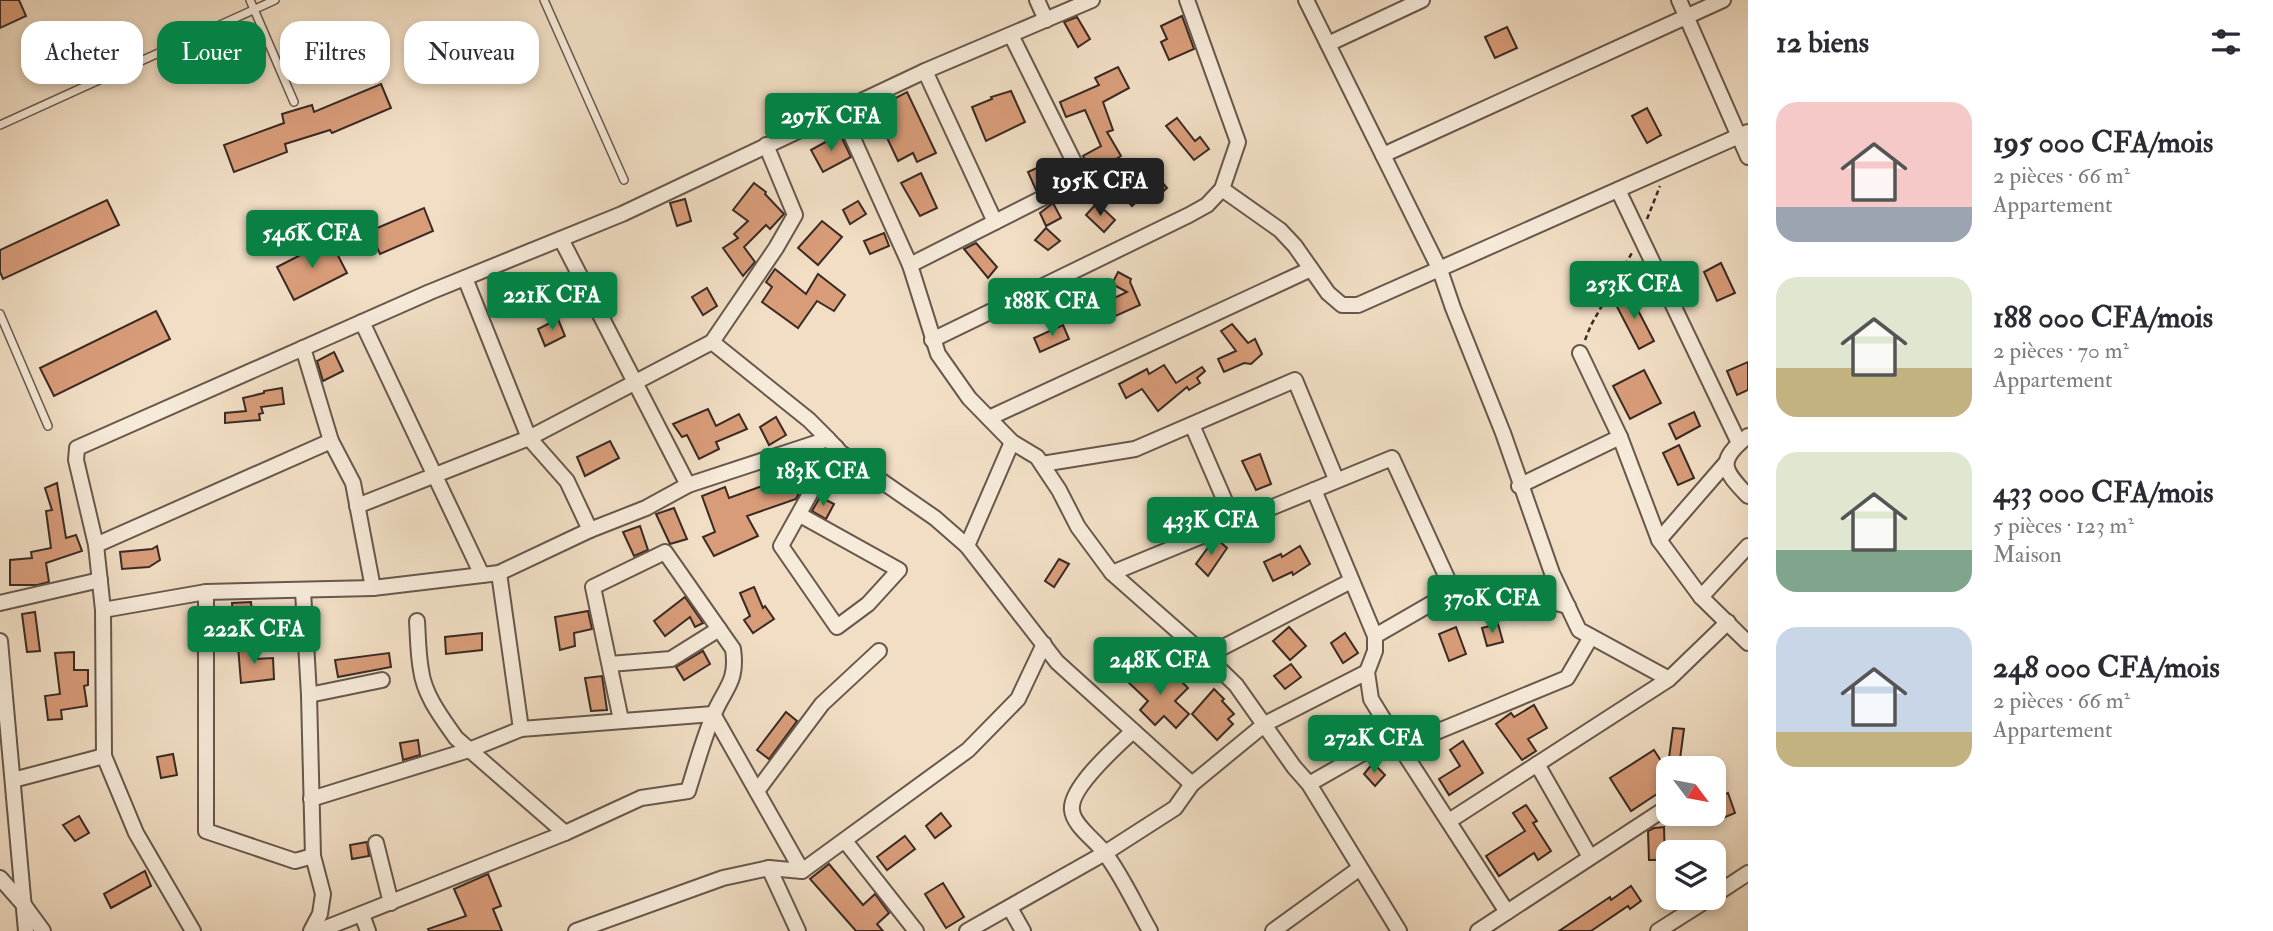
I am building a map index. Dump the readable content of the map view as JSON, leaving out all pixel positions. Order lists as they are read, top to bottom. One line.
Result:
{"north":"bottom right","page":{"heading":"12 biens","chip":["Acheter","Louer","Filtres","Nouveau"],"list":[{"name":"195 000 CFA/mois","note":"2 pièces · 66 m² · Appartement"},{"name":"188 000 CFA/mois","note":"2 pièces · 70 m² · Appartement"},{"name":"433 000 CFA/mois","note":"5 pièces · 123 m² · Maison"},{"name":"248 000 CFA/mois","note":"2 pièces · 66 m² · Appartement"}],"price":["297K CFA","195K CFA","546K CFA","253K CFA","221K CFA","188K CFA","183K CFA","433K CFA","370K CFA","222K CFA","248K CFA","272K CFA"]}}
